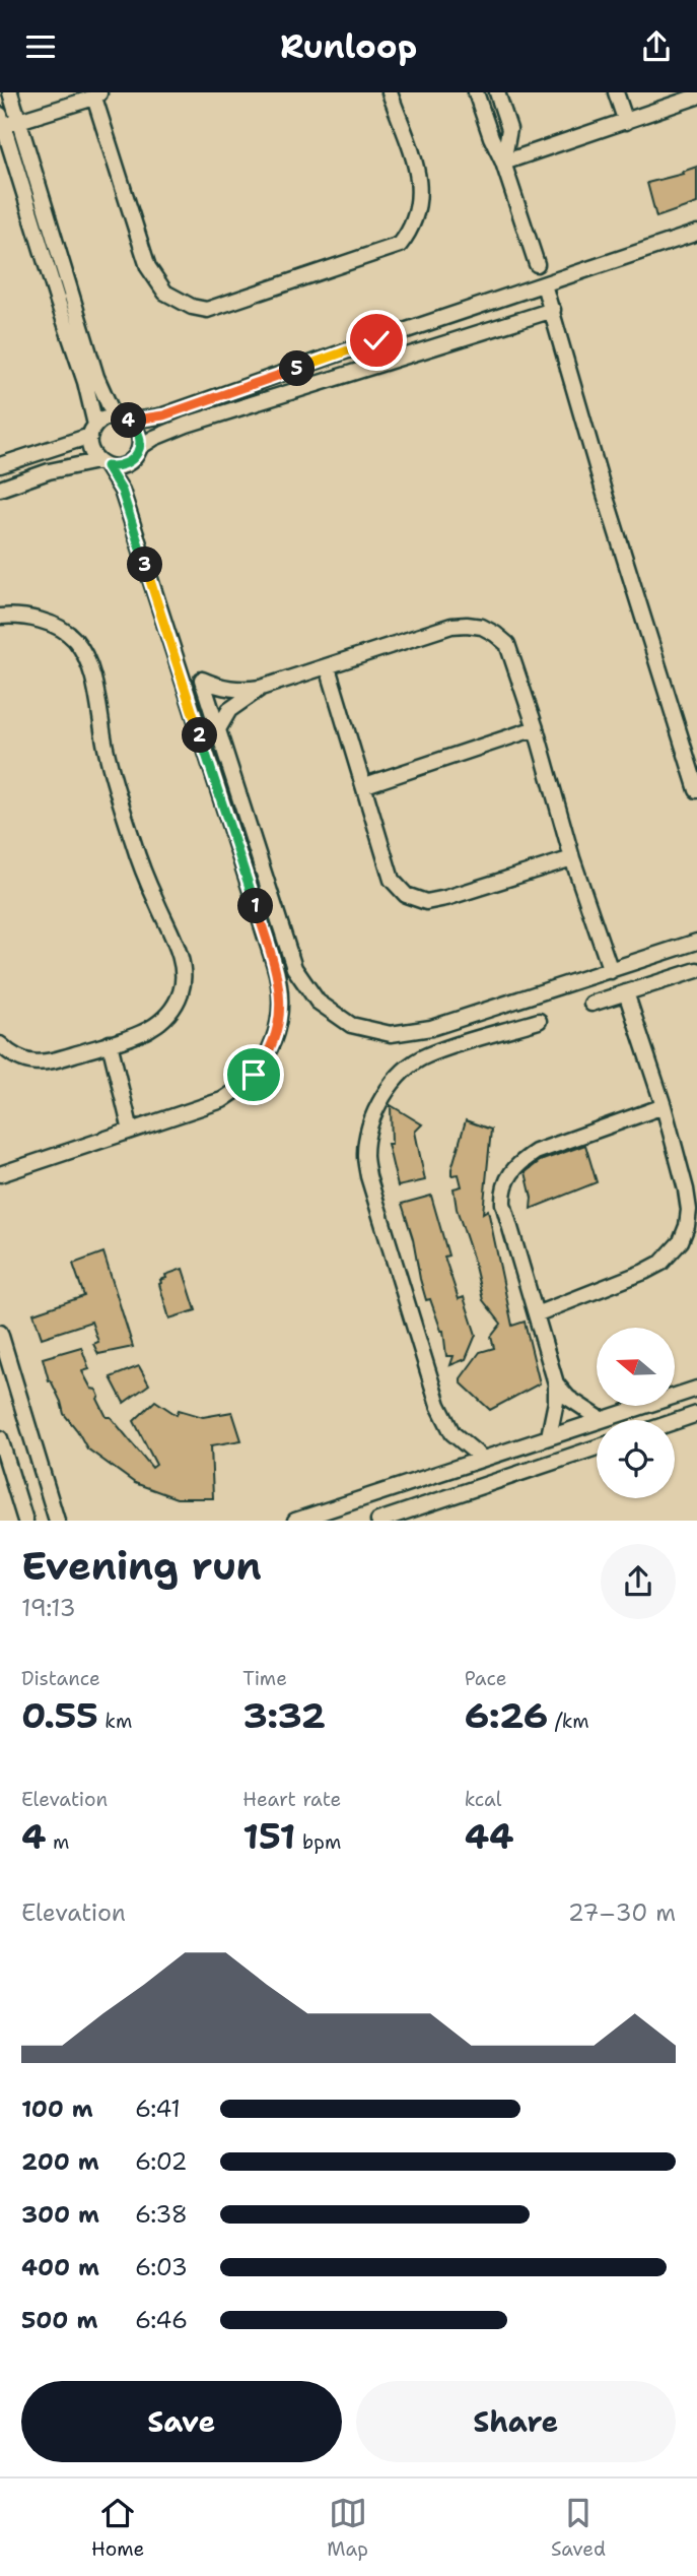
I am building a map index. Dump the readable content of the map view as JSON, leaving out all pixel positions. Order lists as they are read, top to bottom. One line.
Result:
{"north":"left","page":{"header":"Runloop","pins":["5","4","3","2","1"],"heading":["Evening run","19:13"],"stats":[["Distance","0.55 km"],["Time","3:32"],["Pace","6:26 /km"],["Elevation","4 m"],["Heart rate","151 bpm"],["kcal","44"]],"chart":["Elevation","27–30 m"],"list":[{"name":"100 m","note":"6:41"},{"name":"200 m","note":"6:02"},{"name":"300 m","note":"6:38"},{"name":"400 m","note":"6:03"},{"name":"500 m","note":"6:46"}],"buttons":["Save","Share"],"tabs":["Home","Map","Saved"]}}
